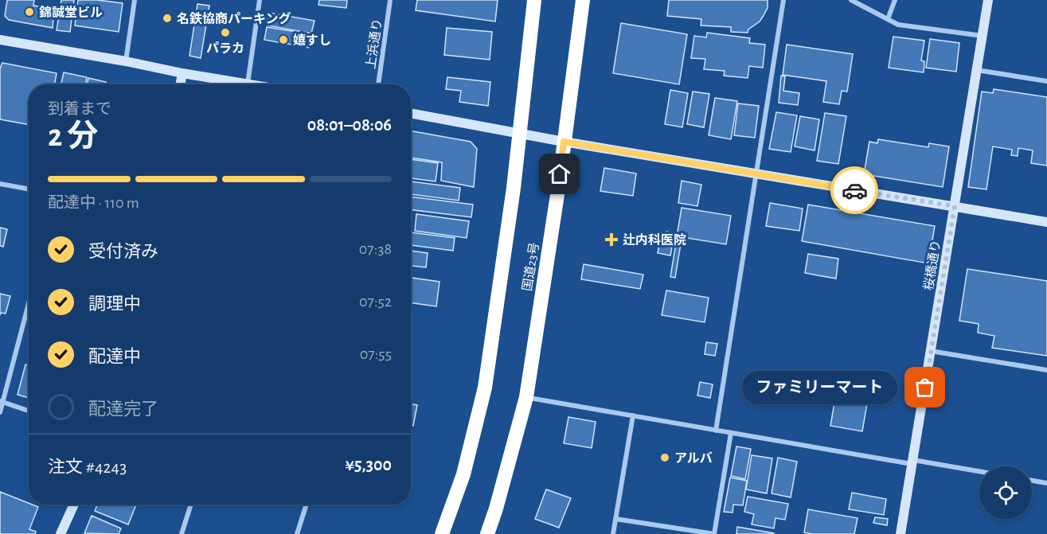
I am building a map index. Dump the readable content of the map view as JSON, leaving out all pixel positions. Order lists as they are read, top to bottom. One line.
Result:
{"streets":{"highway":["国道23号"],"street":["上浜通り","桜橋通り"]},"places":{"other":["錦誠堂ビル","名鉄協商パーキング","パラカ","嬉すし","ファミリーマート","アルバ"],"health":["辻内科医院"]},"page":{"heading":["2 分","到着まで","08:01–08:06"],"panel":["注文 #4243","¥5,300"],"bar":"配達中 · 110 m","list":[["受付済み","07:38"],["調理中","07:52"],["配達中","07:55"],"配達完了"],"bubble":"ファミリーマート"}}
